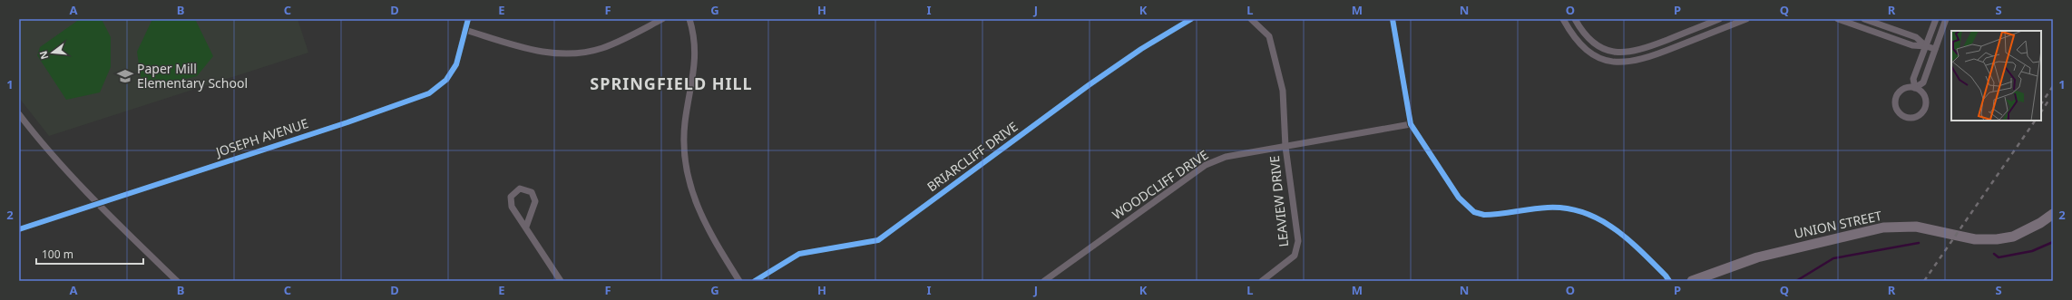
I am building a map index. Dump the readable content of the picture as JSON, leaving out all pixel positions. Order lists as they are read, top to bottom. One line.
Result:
{"streets":{"main road":["UNION STREET"],"street":["JOSEPH AVENUE","BRIARCLIFF DRIVE","WOODCLIFF DRIVE","LEAVIEW DRIVE"]},"crossings":[["WOODCLIFF DRIVE","LEAVIEW DRIVE"]],"districts":["SPRINGFIELD HILL"],"places":{"school or university":["Paper Mill Elementary School"]},"scale_bar":"100 m","north":"left","grid":{"columns":["A","B","C","D","E","F","G","H","I","J","K","L","M","N","O","P","Q","R","S"],"rows":["1","2"]}}
